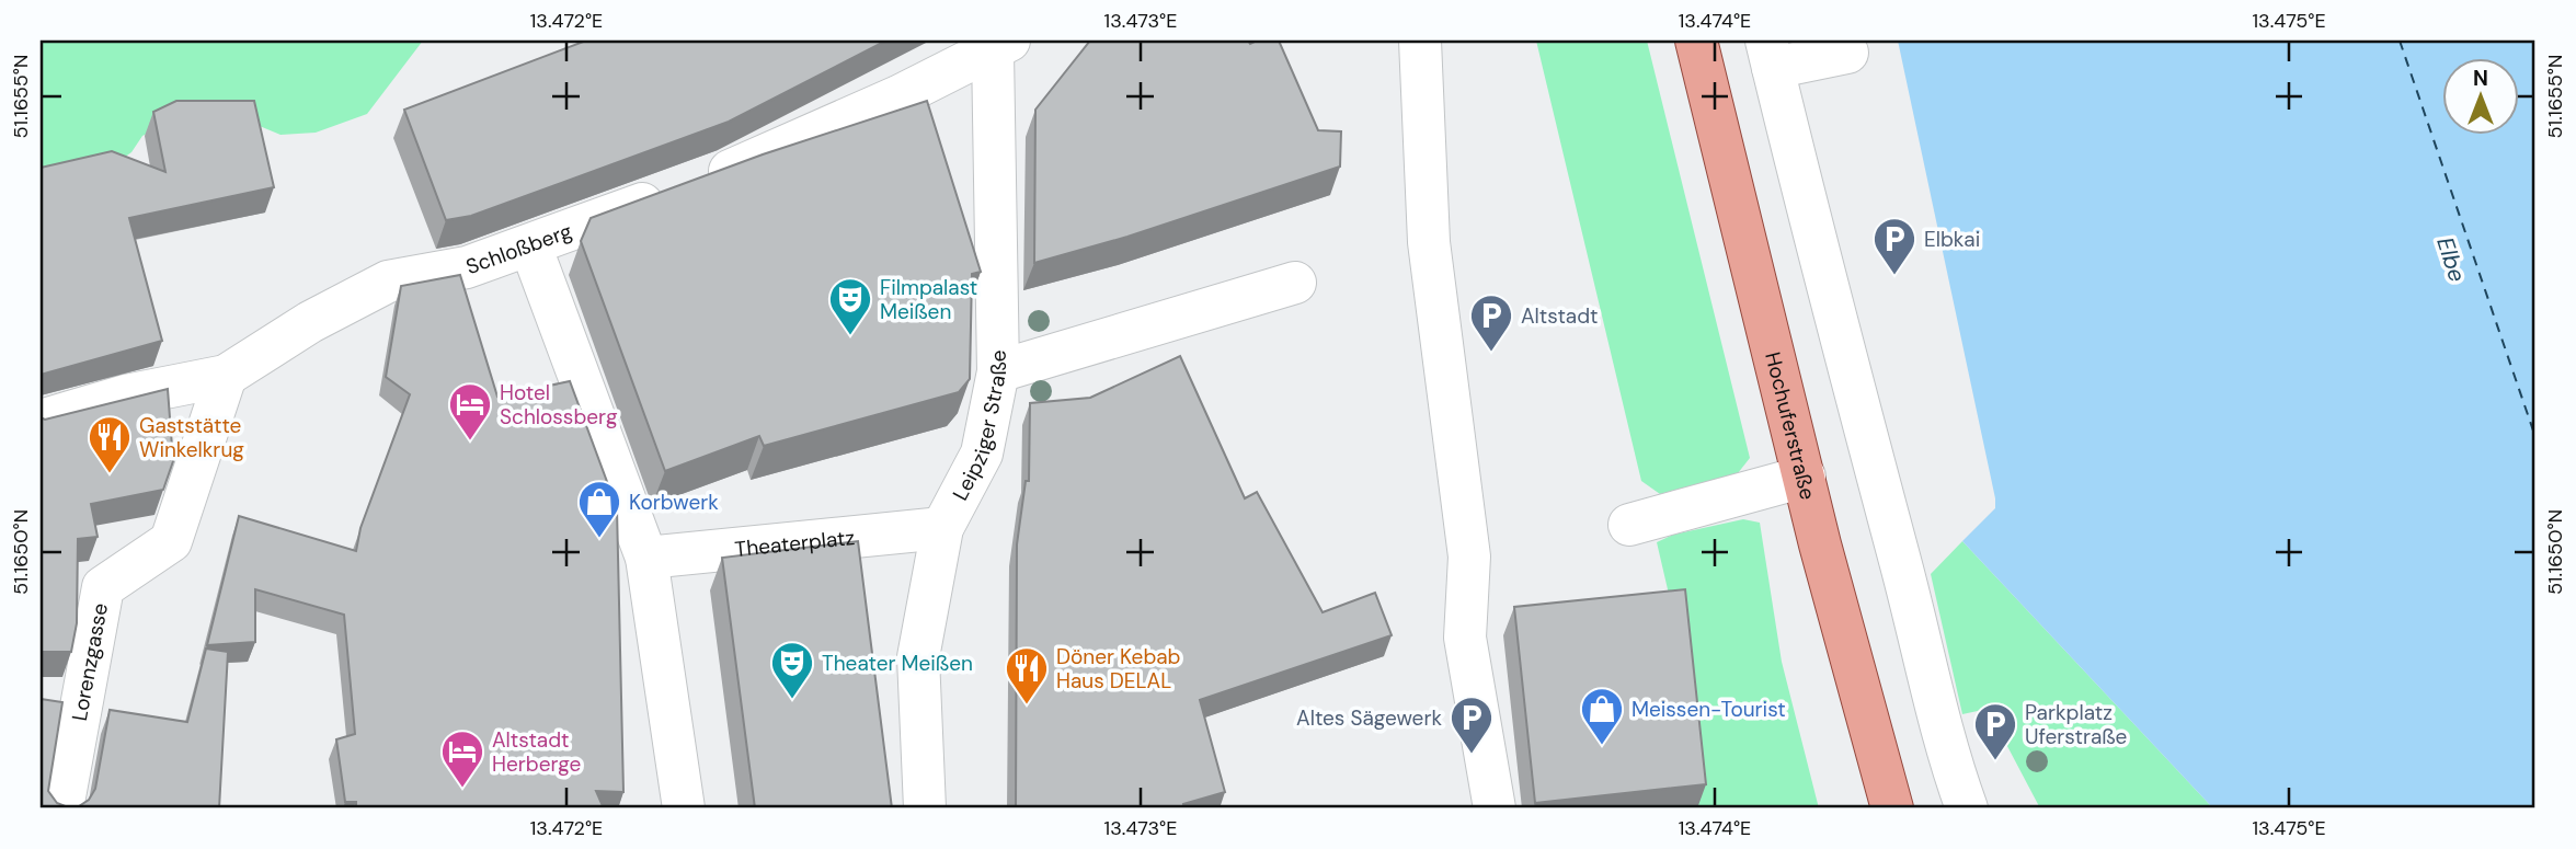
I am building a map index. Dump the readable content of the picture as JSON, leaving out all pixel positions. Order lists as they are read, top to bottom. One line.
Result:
{"streets":{"main road":["Hochuferstraße"],"street":["Schloßberg","Leipziger Straße","Theaterplatz","Lorenzgasse"]},"crossings":[["Schloßberg","Leipziger Straße"],["Schloßberg","Lorenzgasse"],["Leipziger Straße","Theaterplatz"]],"water":["Elbe"],"places":{"parking":["Elbkai","Altstadt","Altes Sägewerk","Parkplatz Uferstraße"],"theatre":["Filmpalast Meißen","Theater Meißen"],"hotel":["Hotel Schlossberg","Altstadt Herberge"],"restaurant":["Gaststätte Winkelkrug","Döner Kebab Haus DELAL"],"shop":["Korbwerk","Meissen-Tourist"]},"north":"top","coordinates":["13.472°E","13.473°E","13.474°E","13.475°E","51.1655°N","51.1650°N"]}
